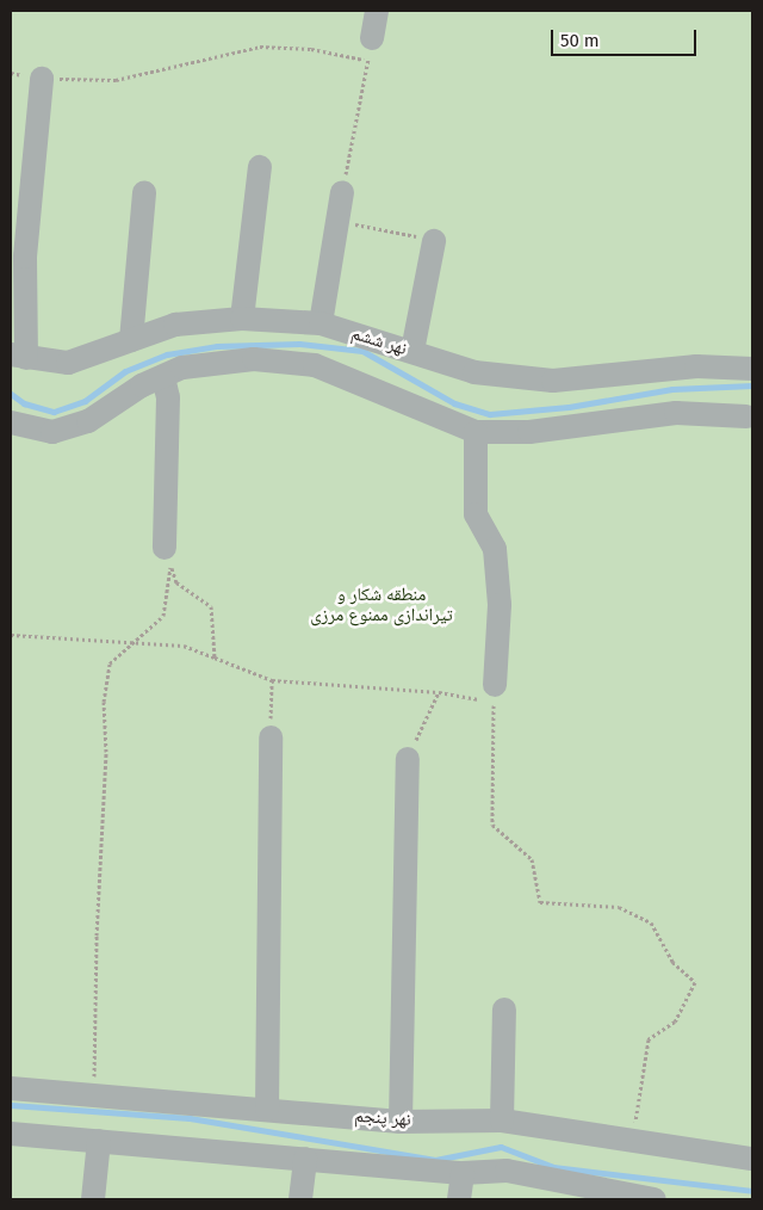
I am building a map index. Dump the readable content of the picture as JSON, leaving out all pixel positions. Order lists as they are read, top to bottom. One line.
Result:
{"streets":{"street":["نهر ششم","نهر پنجم"]},"parks":["منطقه شکار و تیراندازی ممنوع مرزی"],"scale_bar":"50 m"}
